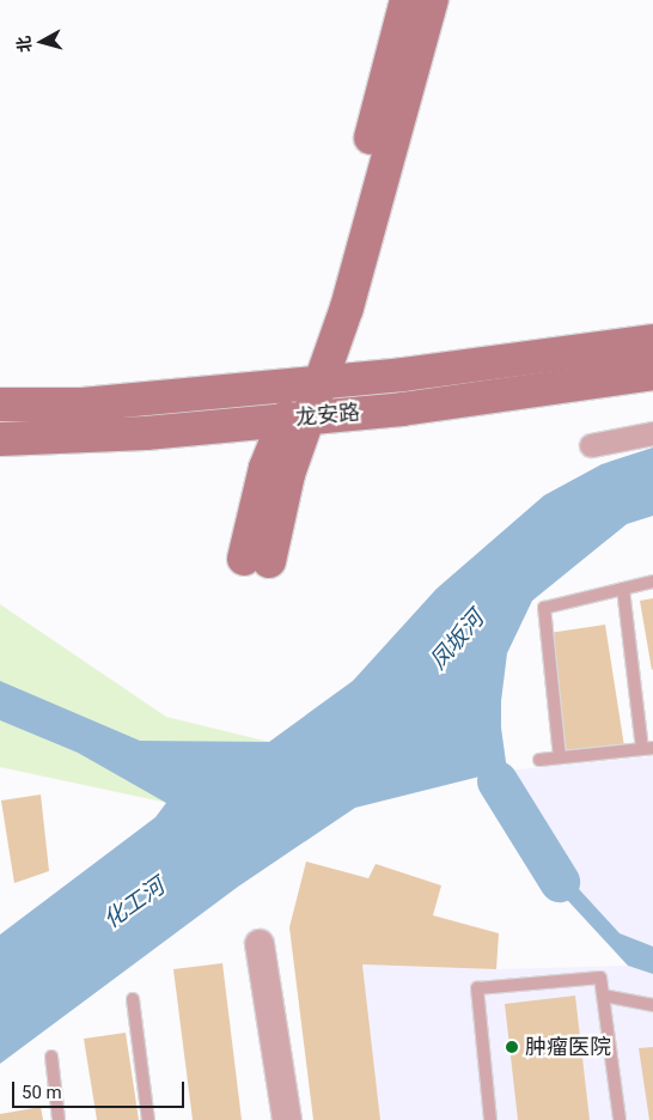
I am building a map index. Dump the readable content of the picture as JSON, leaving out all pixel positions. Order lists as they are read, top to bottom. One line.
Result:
{"streets":{"main road":["龙安路"]},"water":["凤坂河","化工河"],"places":["肿瘤医院"],"scale_bar":"50 m","north":"left"}
